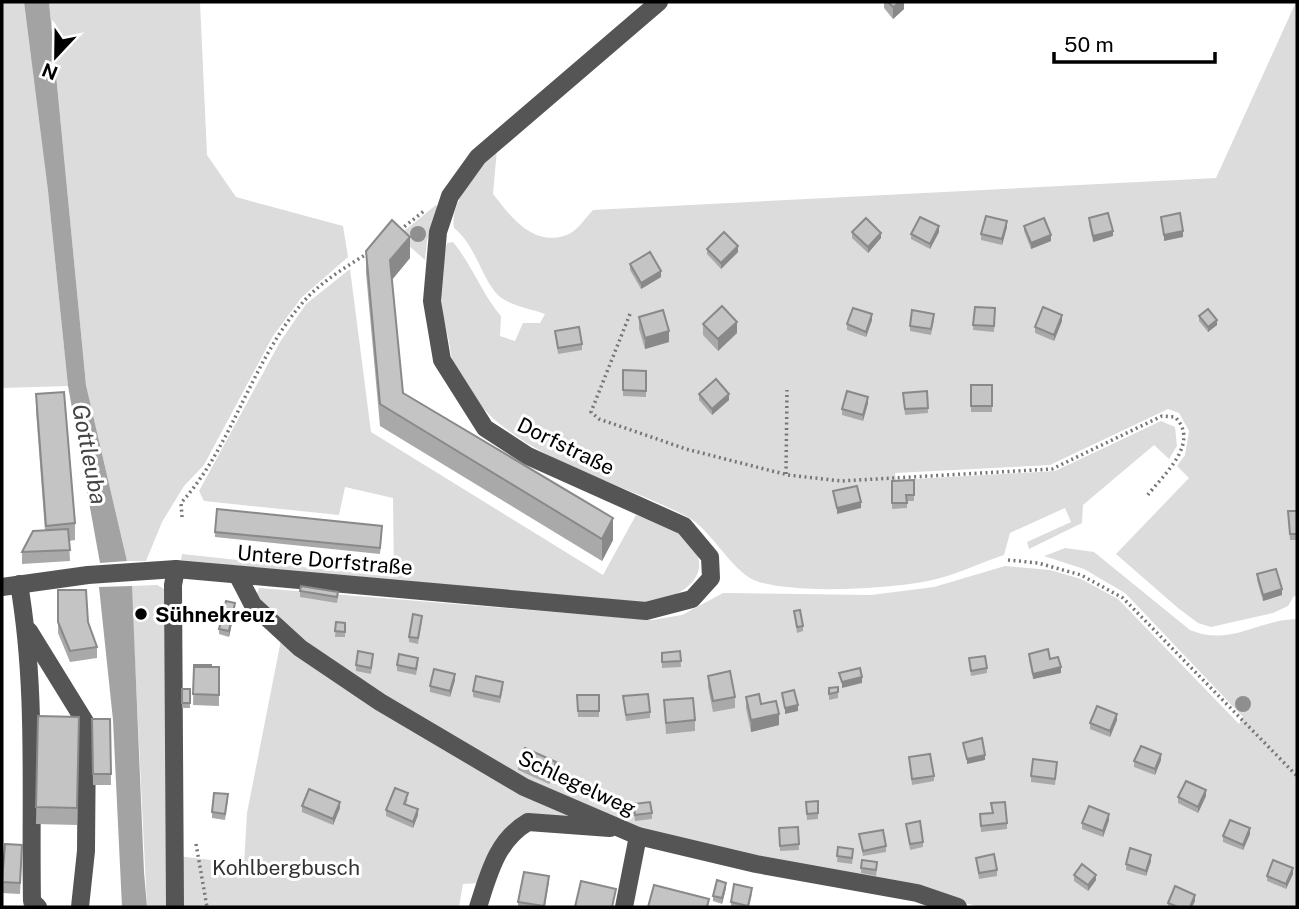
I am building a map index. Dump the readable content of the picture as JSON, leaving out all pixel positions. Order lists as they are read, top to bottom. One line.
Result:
{"streets":{"street":["Dorfstraße","Untere Dorfstraße","Schlegelweg"]},"crossings":[["Dorfstraße","Untere Dorfstraße"],["Untere Dorfstraße","Schlegelweg"]],"water":["Gottleuba"],"parks":["Kohlbergbusch"],"places":["Sühnekreuz"],"scale_bar":"50 m","north":"bottom"}
